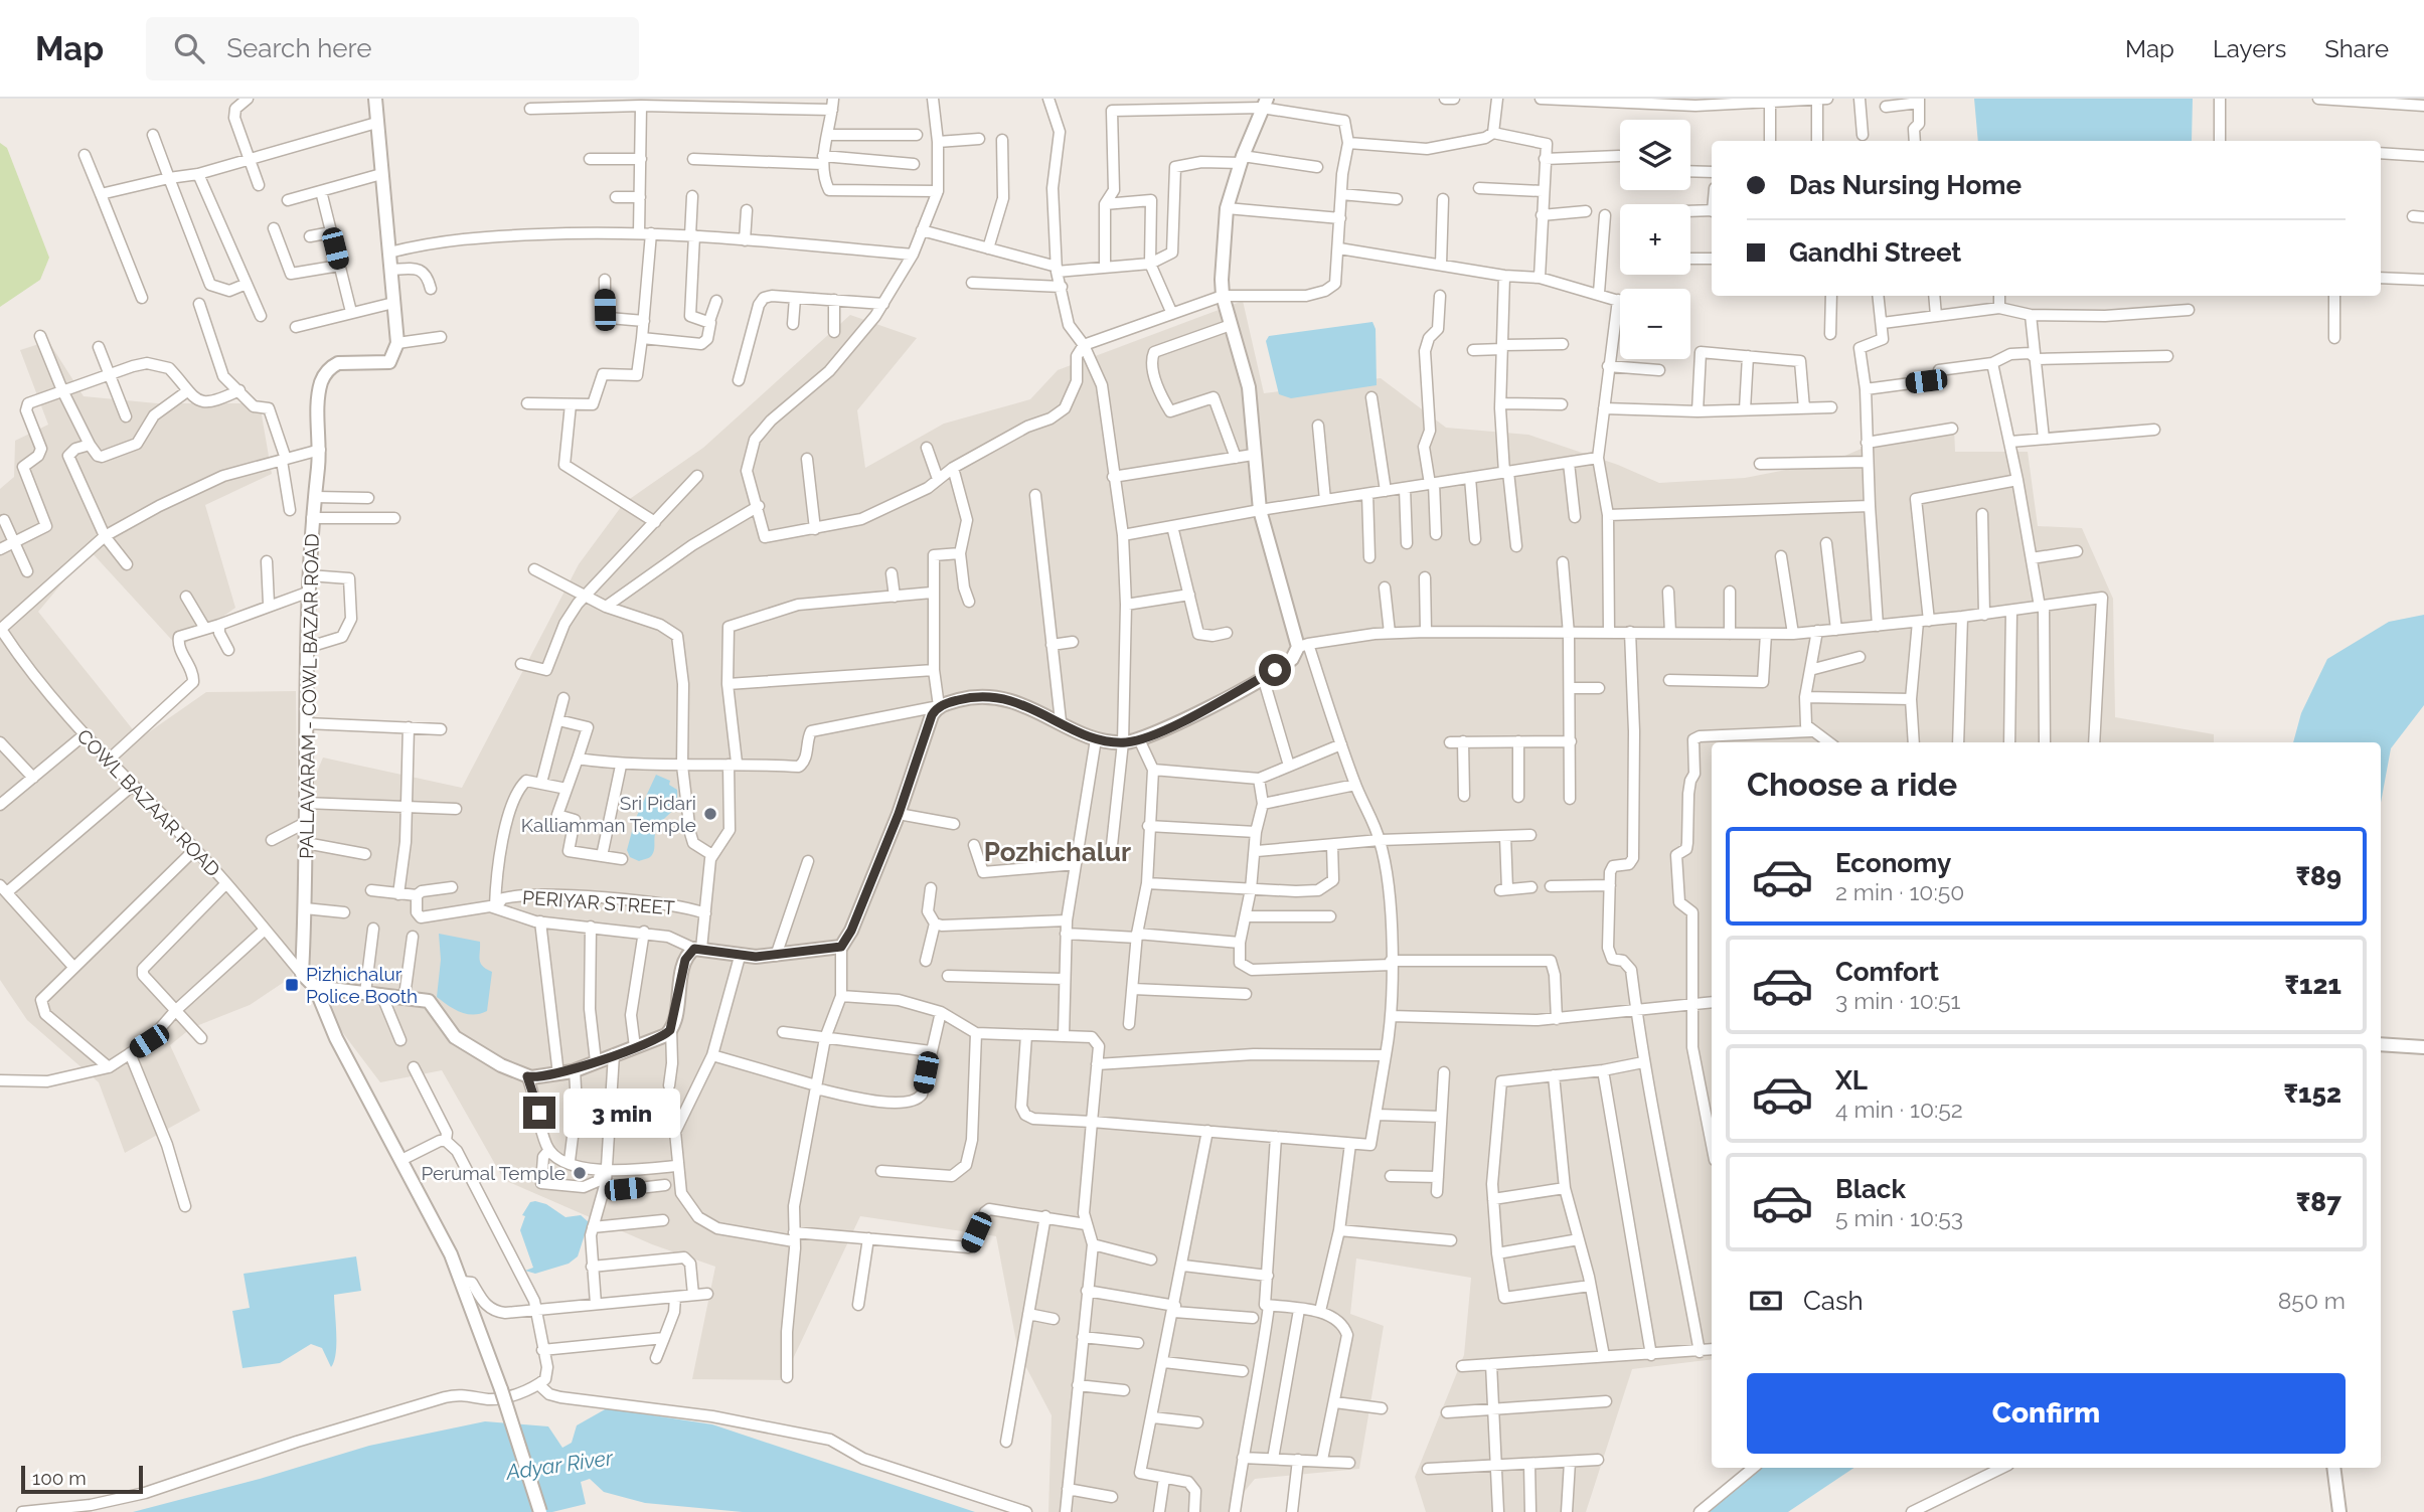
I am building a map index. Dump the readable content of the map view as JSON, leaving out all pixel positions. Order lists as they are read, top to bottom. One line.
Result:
{"streets":{"street":["PALLAVARAM - COWL BAZAR ROAD","COWL BAZAAR ROAD","PERIYAR STREET"]},"crossings":[["PALLAVARAM - COWL BAZAR ROAD","COWL BAZAAR ROAD"]],"districts":["Pozhichalur"],"water":["Adyar River"],"places":{"other":["Sri Pidari Kalliamman Temple","Perumal Temple"],"transit":["Pizhichalur Police Booth"]},"scale_bar":"100 m","page":{"header":"Map","search":"Search here","nav":["Map","Layers","Share"],"map_buttons":["+","−"],"banner":["Das Nursing Home","Gandhi Street"],"heading":"Choose a ride","list":[{"name":"Economy","note":"2 min · 10:50","value":"₹89"},{"name":"Comfort","note":"3 min · 10:51","value":"₹121"},{"name":"XL","note":"4 min · 10:52","value":"₹152"},{"name":"Black","note":"5 min · 10:53","value":"₹87"}],"bubble":"3 min","pay":["Cash","850 m"],"buttons":"Confirm","scale":"100 m"}}
